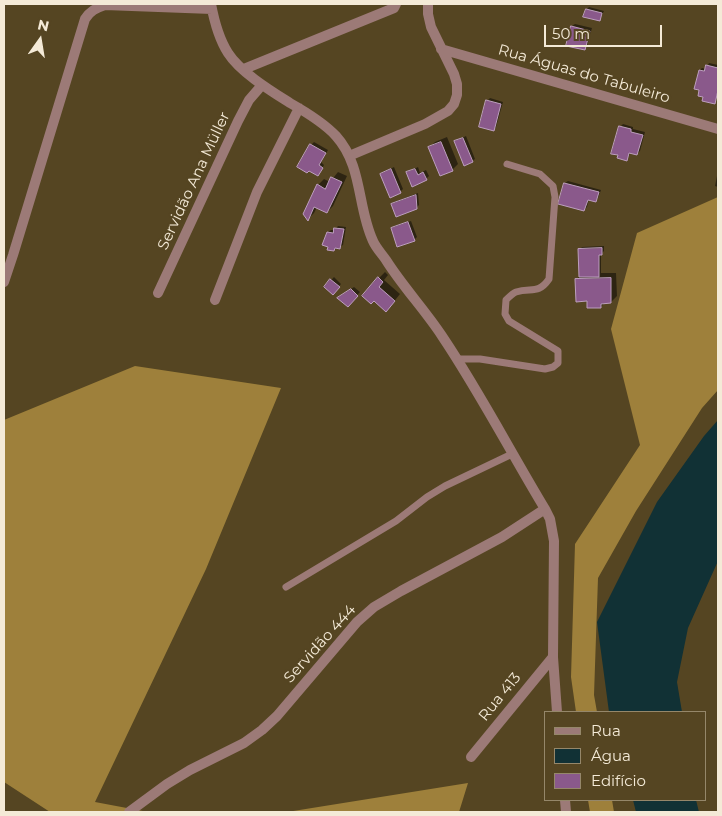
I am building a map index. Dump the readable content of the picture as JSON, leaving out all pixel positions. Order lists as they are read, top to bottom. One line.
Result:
{"streets":{"street":["Rua Águas do Tabuleiro","Servidão Ana Müller","Servidão 444","Rua 413"]},"legend":["Rua","Água","Edifício"],"scale_bar":"50 m","north":"top"}
